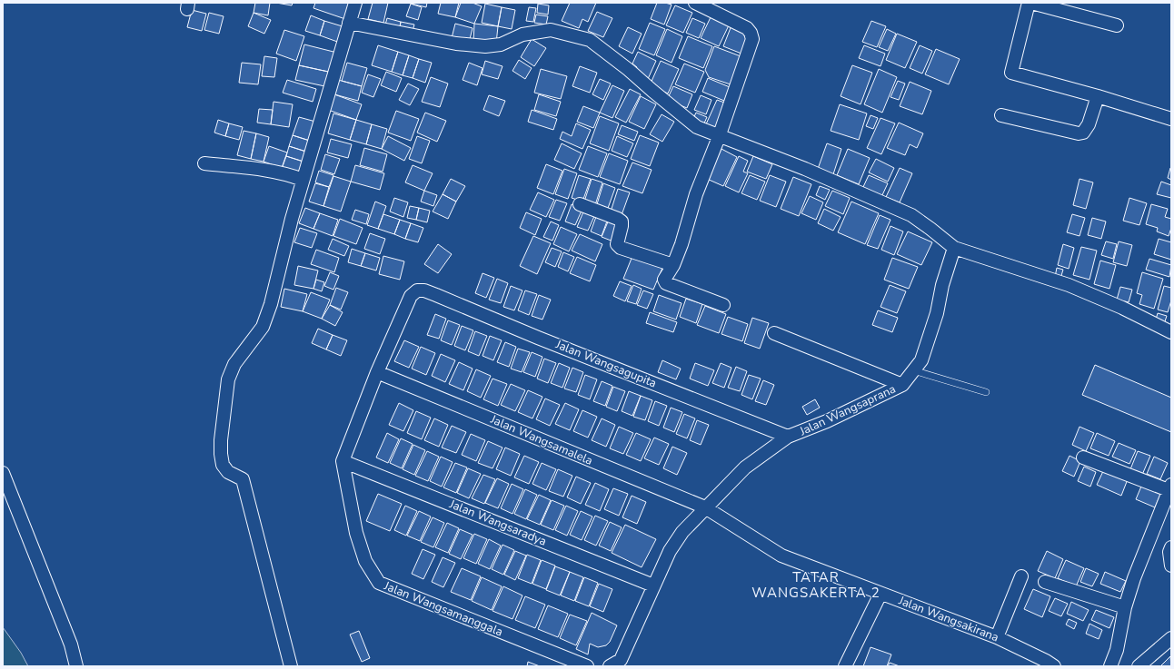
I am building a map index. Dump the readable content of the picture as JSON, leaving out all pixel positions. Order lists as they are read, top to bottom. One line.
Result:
{"streets":{"street":["Jalan Wangsagupita","Jalan Wangsaprana","Jalan Wangsamalela","Jalan Wangsaradya","Jalan Wangsamanggala","Jalan Wangsakirana"]},"crossings":[["Jalan Wangsagupita","Jalan Wangsaprana"],["Jalan Wangsagupita","Jalan Wangsamalela"],["Jalan Wangsaprana","Jalan Wangsamalela"],["Jalan Wangsaprana","Jalan Wangsakirana"],["Jalan Wangsamalela","Jalan Wangsakirana"],["Jalan Wangsaradya","Jalan Wangsamanggala"]],"districts":["TATAR WANGSAKERTA 2"]}
